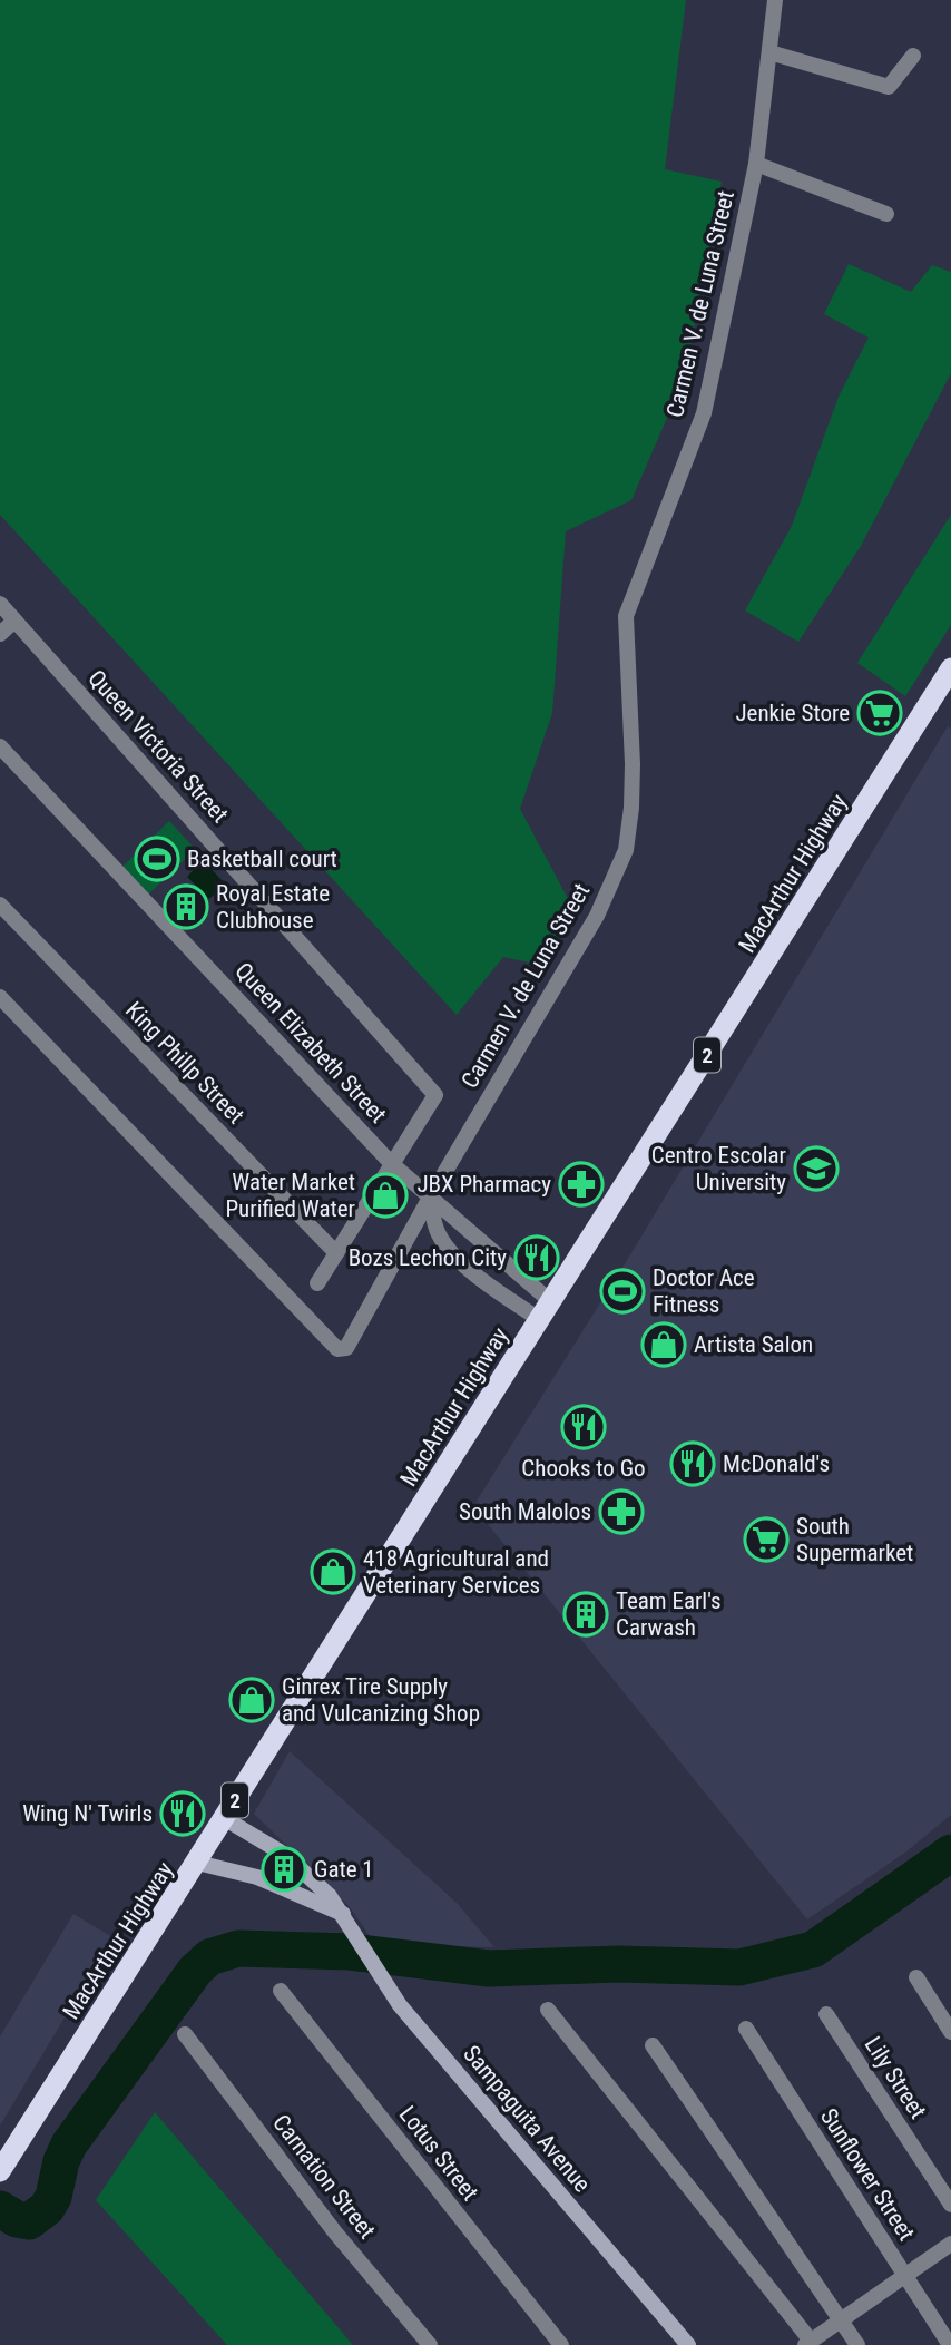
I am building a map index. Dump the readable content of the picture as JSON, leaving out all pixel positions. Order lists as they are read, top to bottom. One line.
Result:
{"streets":{"highway":["MacArthur Highway","2"],"main road":["Sampaguita Avenue"],"street":["Carmen V. de Luna Street","Queen Victoria Street","Queen Elizabeth Street","King Phillp Street","Lily Street","Lotus Street","Sunflower Street","Carnation Street"]},"crossings":[["Carmen V. de Luna Street","Queen Elizabeth Street"],["Queen Victoria Street","Queen Elizabeth Street"],["MacArthur Highway","Queen Elizabeth Street"],["MacArthur Highway","Sampaguita Avenue"]],"places":{"supermarket":["Jenkie Store","South Supermarket"],"sports":["Basketball court","Doctor Ace Fitness"],"building":["Royal Estate Clubhouse","Team Earl's Carwash","Gate 1"],"school or university":["Centro Escolar University"],"pharmacy":["JBX Pharmacy","South Malolos"],"shop":["Water Market Purified Water","Artista Salon","418 Agricultural and Veterinary Services","Ginrex Tire Supply and Vulcanizing Shop"],"restaurant":["Bozs Lechon City","Chooks to Go","McDonald's","Wing N' Twirls"]}}
